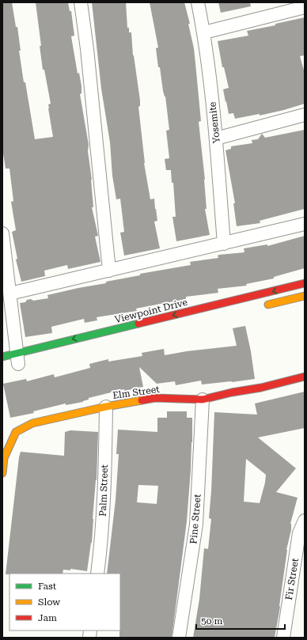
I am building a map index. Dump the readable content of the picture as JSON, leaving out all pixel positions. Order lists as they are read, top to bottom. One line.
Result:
{"streets":{"street":["Yosemite","Viewpoint Drive","Elm Street","Palm Street","Pine Street","Fir Street"]},"crossings":[["Elm Street","Palm Street"],["Elm Street","Pine Street"]],"legend":["Fast","Slow","Jam"],"scale_bar":"50 m"}
